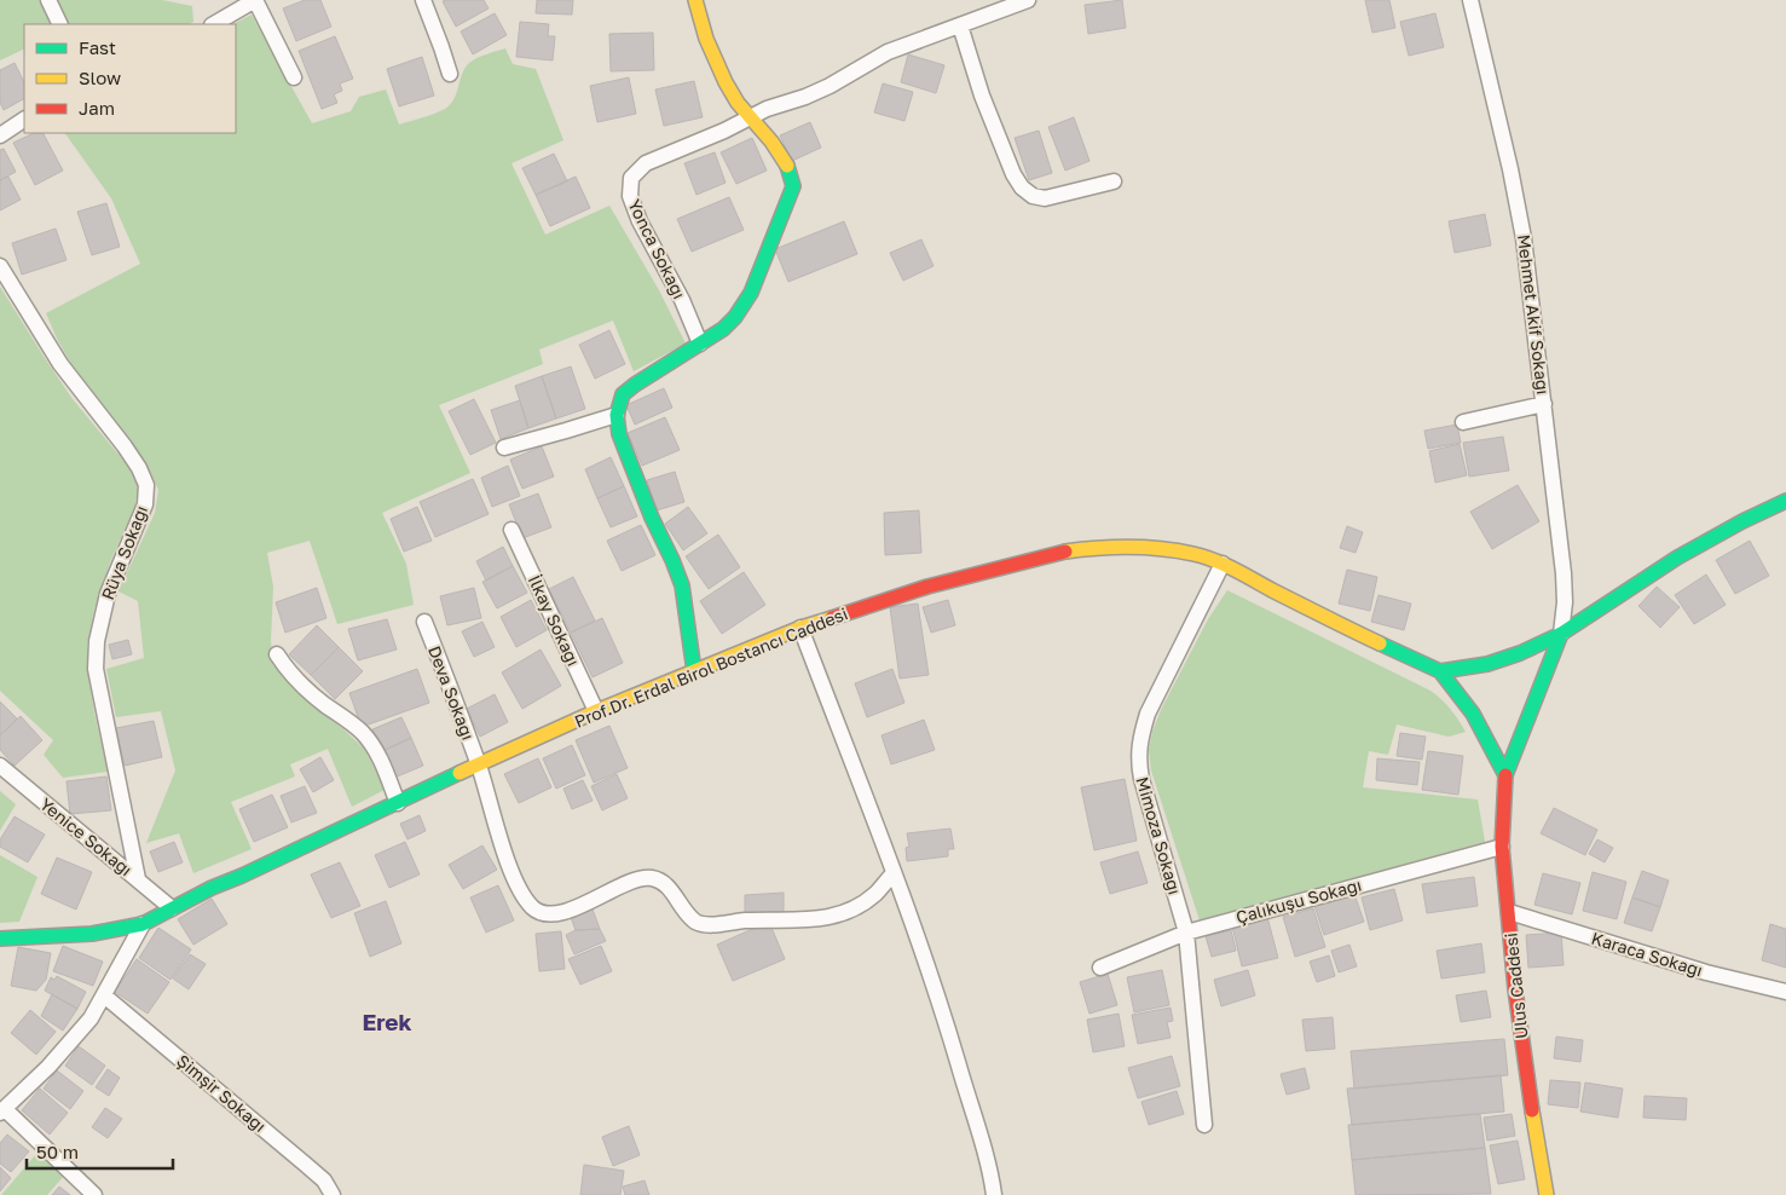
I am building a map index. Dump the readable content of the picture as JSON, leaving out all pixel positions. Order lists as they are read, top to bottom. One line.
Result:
{"streets":{"street":["Yonca Sokağı","Mehmet Akif Sokağı","Rüya Sokağı","İlkay Sokağı","Prof.Dr. Erdal Birol Bostancı Caddesi","Deva Sokağı","Mimoza Sokağı","Yenice Sokağı","Çalıkuşu Sokağı","Karaca Sokağı","Ulus Caddesi","Şimşir Sokağı"]},"crossings":[["Mehmet Akif Sokağı","Ulus Caddesi"],["Rüya Sokağı","Yenice Sokağı"],["İlkay Sokağı","Prof.Dr. Erdal Birol Bostancı Caddesi"],["Prof.Dr. Erdal Birol Bostancı Caddesi","Deva Sokağı"],["Prof.Dr. Erdal Birol Bostancı Caddesi","Mimoza Sokağı"],["Prof.Dr. Erdal Birol Bostancı Caddesi","Yenice Sokağı"],["Mimoza Sokağı","Çalıkuşu Sokağı"],["Çalıkuşu Sokağı","Ulus Caddesi"],["Karaca Sokağı","Ulus Caddesi"]],"districts":["Erek"],"legend":["Fast","Slow","Jam"],"scale_bar":"50 m"}
